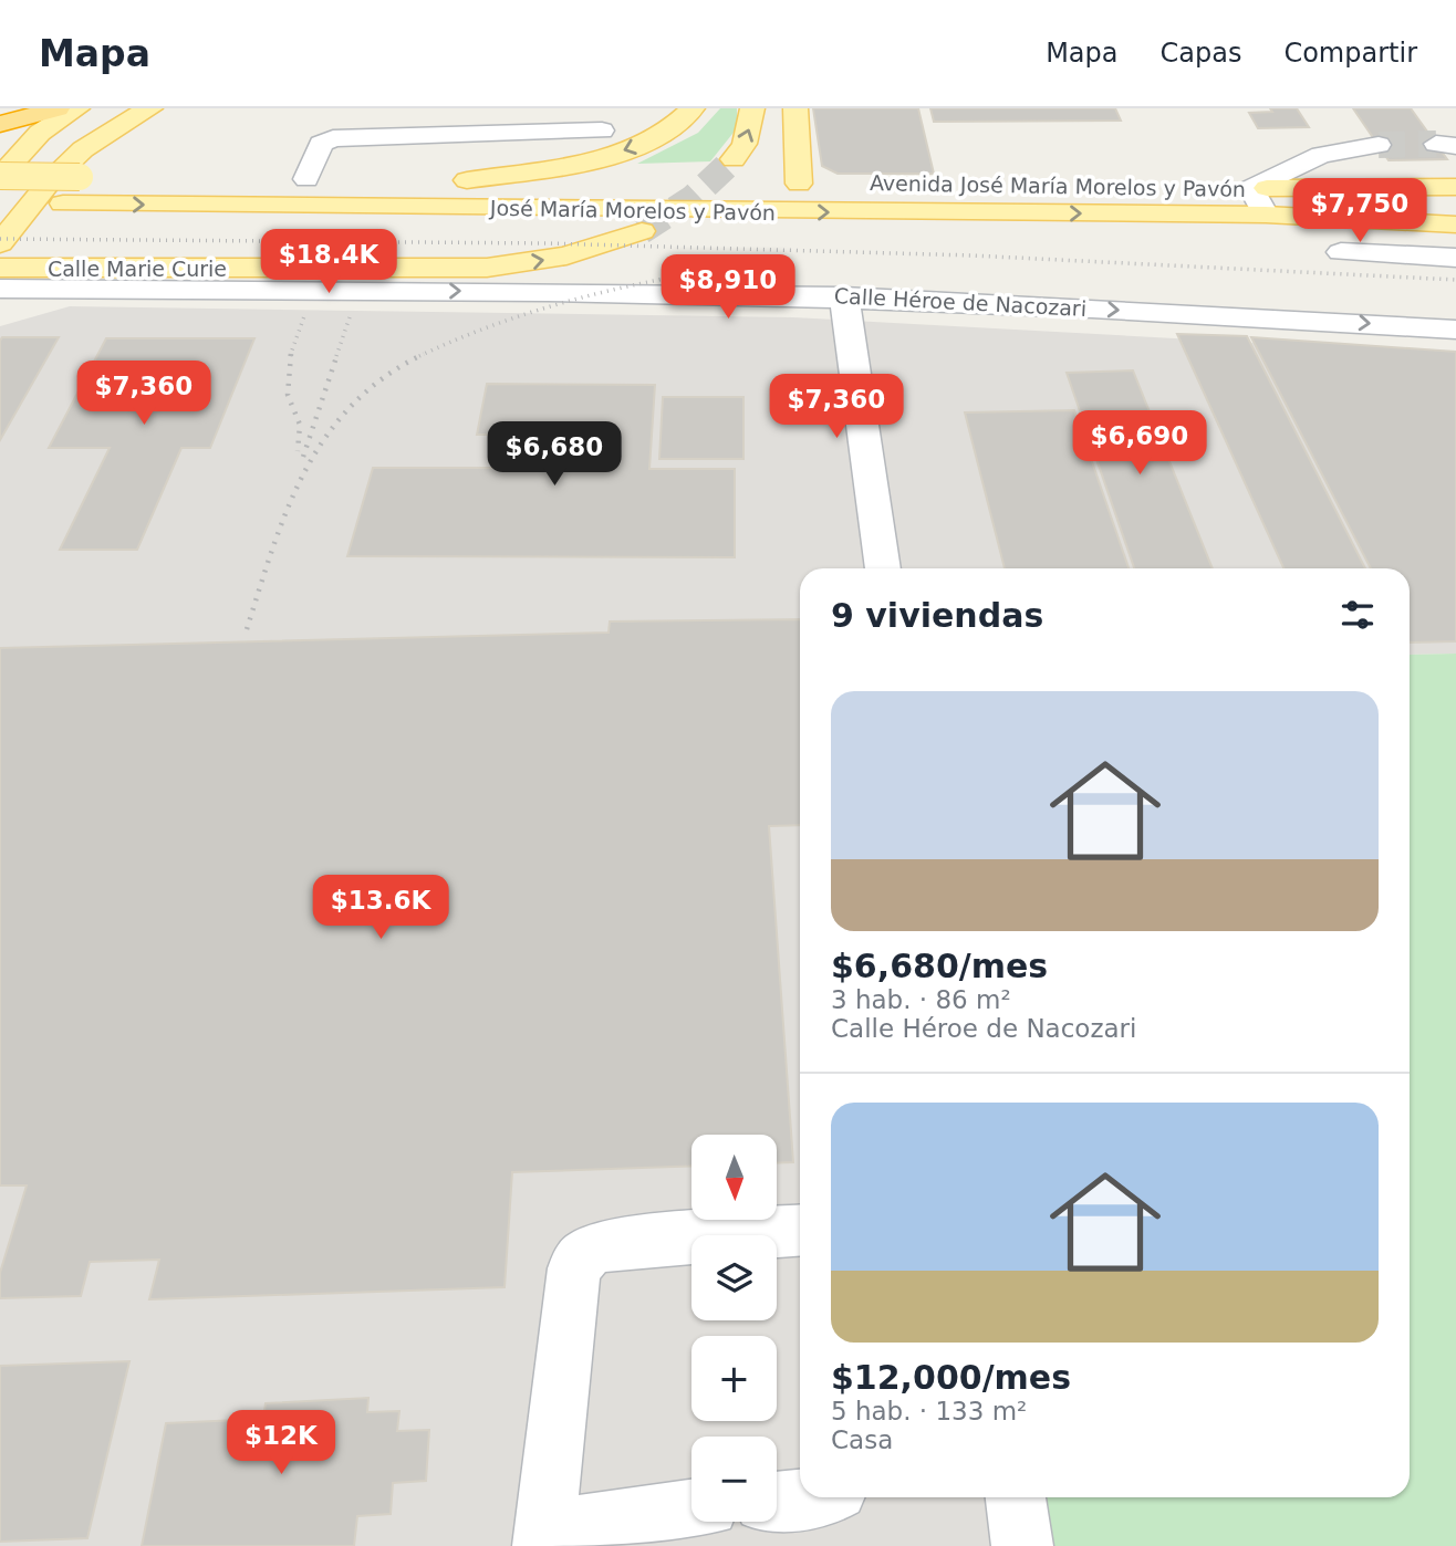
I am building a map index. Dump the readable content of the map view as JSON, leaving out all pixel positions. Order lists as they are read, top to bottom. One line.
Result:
{"streets":{"main road":["Avenida José María Morelos y Pavón","José María Morelos y Pavón","Calle Marie Curie"],"street":["Calle Héroe de Nacozari"]},"crossings":[["Calle Marie Curie","Calle Héroe de Nacozari"]],"north":"bottom","page":{"header":"Mapa","nav":["Mapa","Capas","Compartir"],"price":["$7,750","$18.4K","$8,910","$7,360","$7,360","$6,690","$6,680","$13.6K","$12K"],"heading":"9 viviendas","list":[{"name":"$6,680/mes","note":"3 hab. · 86 m² · Calle Héroe de Nacozari"},{"name":"$12,000/mes","note":"5 hab. · 133 m² · Casa"}],"map_buttons":["+","−"]}}
